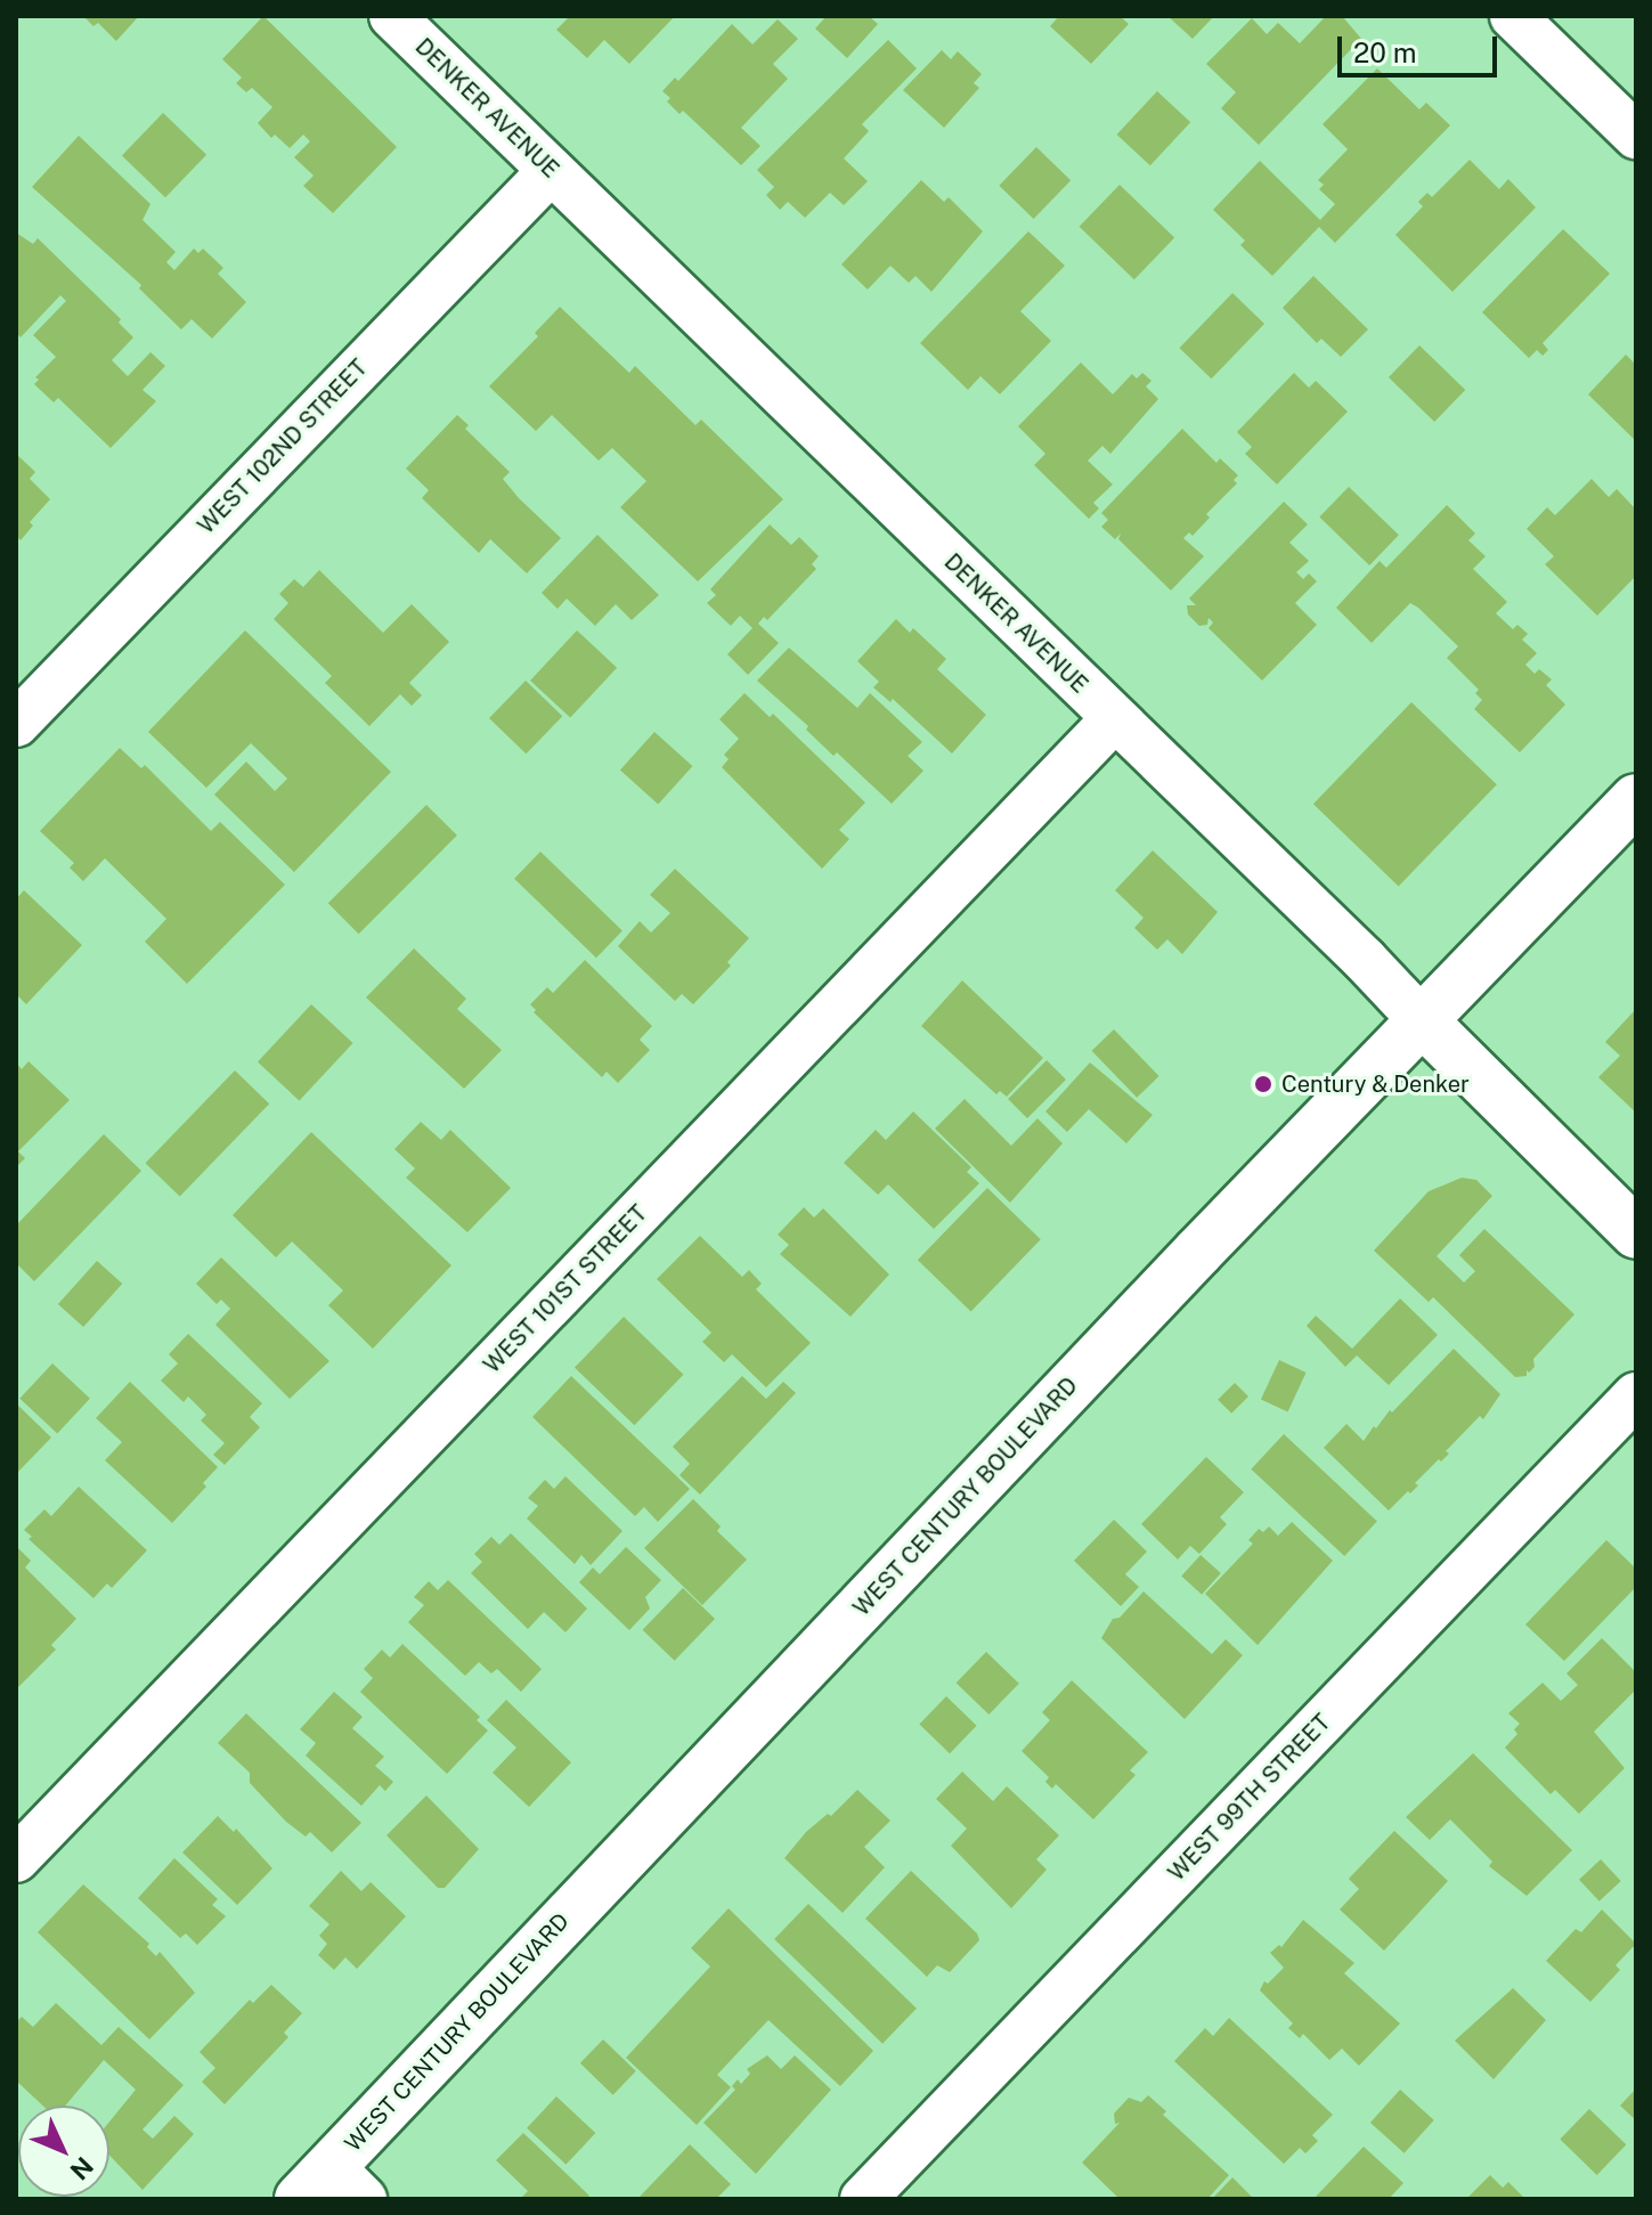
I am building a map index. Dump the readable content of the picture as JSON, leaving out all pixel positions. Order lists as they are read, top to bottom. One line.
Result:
{"streets":{"main road":["DENKER AVENUE","WEST CENTURY BOULEVARD"],"street":["WEST 102ND STREET","WEST 101ST STREET","WEST 99TH STREET"]},"crossings":[["DENKER AVENUE","WEST 102ND STREET"],["DENKER AVENUE","WEST 101ST STREET"],["DENKER AVENUE","WEST CENTURY BOULEVARD"]],"places":["Century & Denker"],"scale_bar":"20 m","north":"bottom right"}
